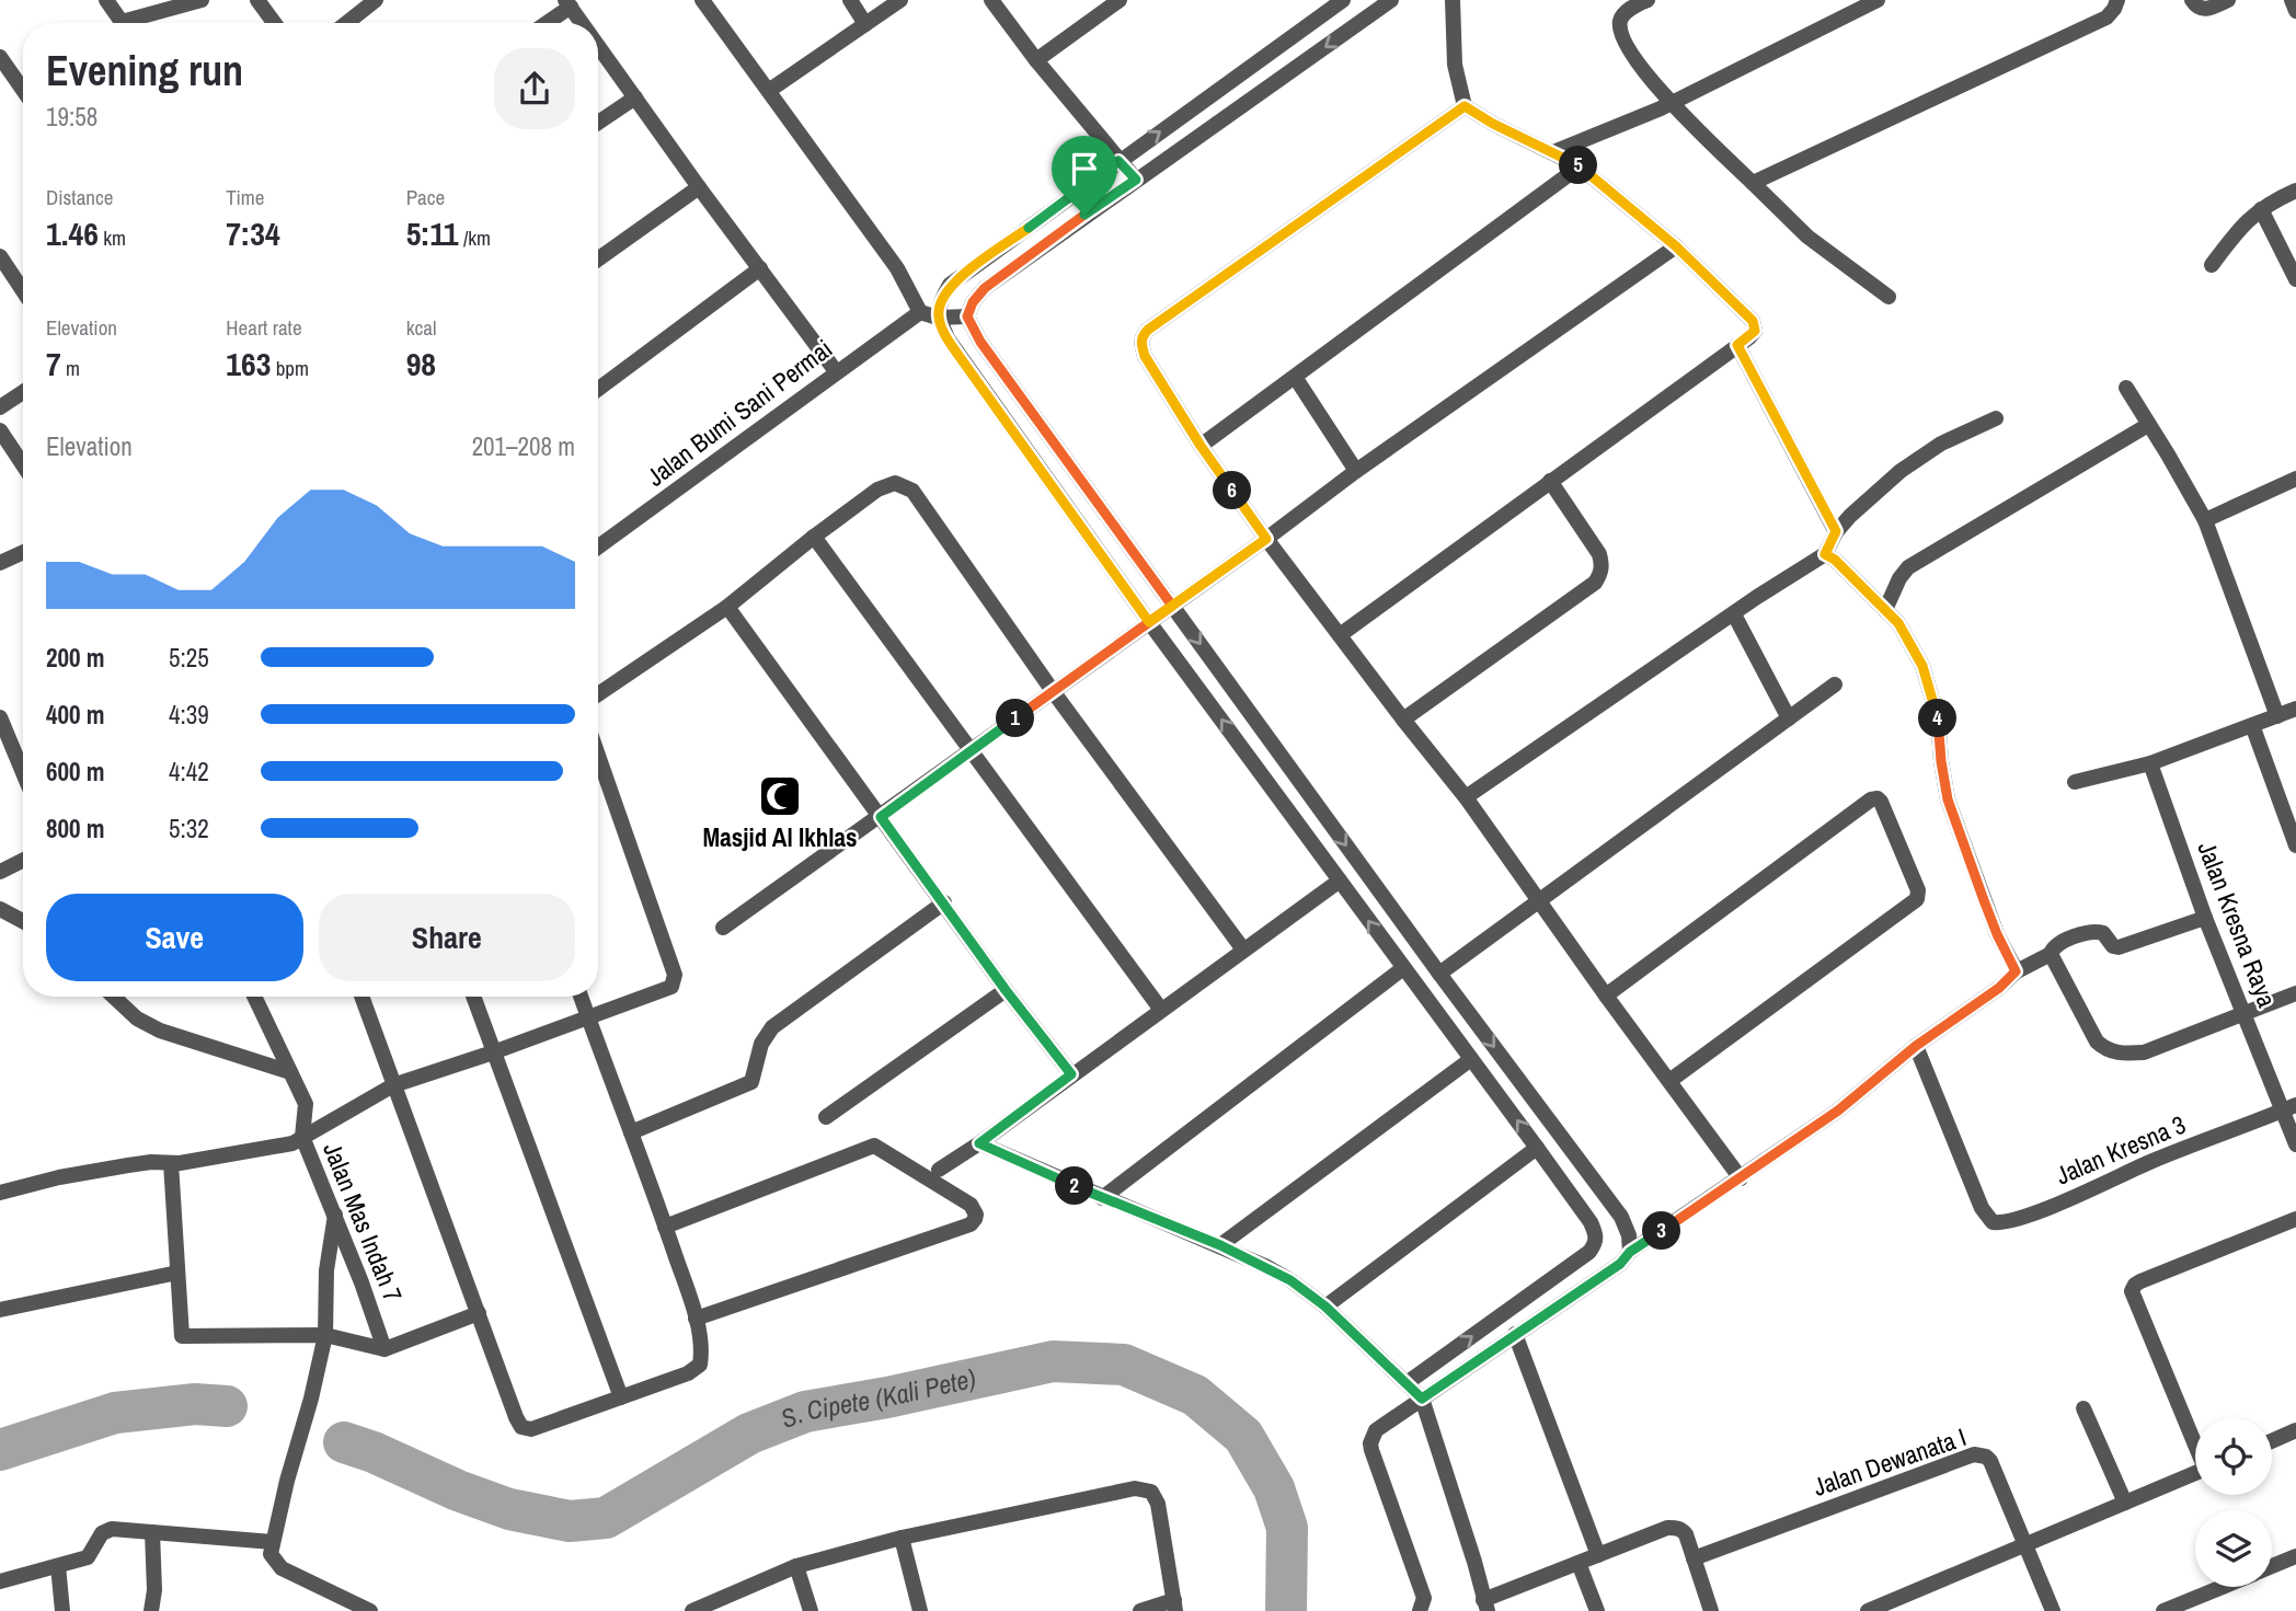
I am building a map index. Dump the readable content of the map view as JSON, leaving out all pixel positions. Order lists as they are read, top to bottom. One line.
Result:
{"streets":{"street":["Jalan Bumi Sani Permai","Jalan Kresna Raya","Jalan Kresna 3","Jalan Mas Indah 7","Jalan Dewanata I"]},"crossings":[["Jalan Kresna Raya","Jalan Kresna 3"]],"water":["S. Cipete (Kali Pete)"],"places":{"mosque":["Masjid Al Ikhlas"]},"page":{"heading":["Evening run","19:58"],"pins":["5","6","1","4","2","3"],"stats":[["Distance","1.46 km"],["Time","7:34"],["Pace","5:11 /km"],["Elevation","7 m"],["Heart rate","163 bpm"],["kcal","98"]],"chart":["Elevation","201–208 m"],"list":[{"name":"200 m","note":"5:25"},{"name":"400 m","note":"4:39"},{"name":"600 m","note":"4:42"},{"name":"800 m","note":"5:32"}],"buttons":["Save","Share"]}}
